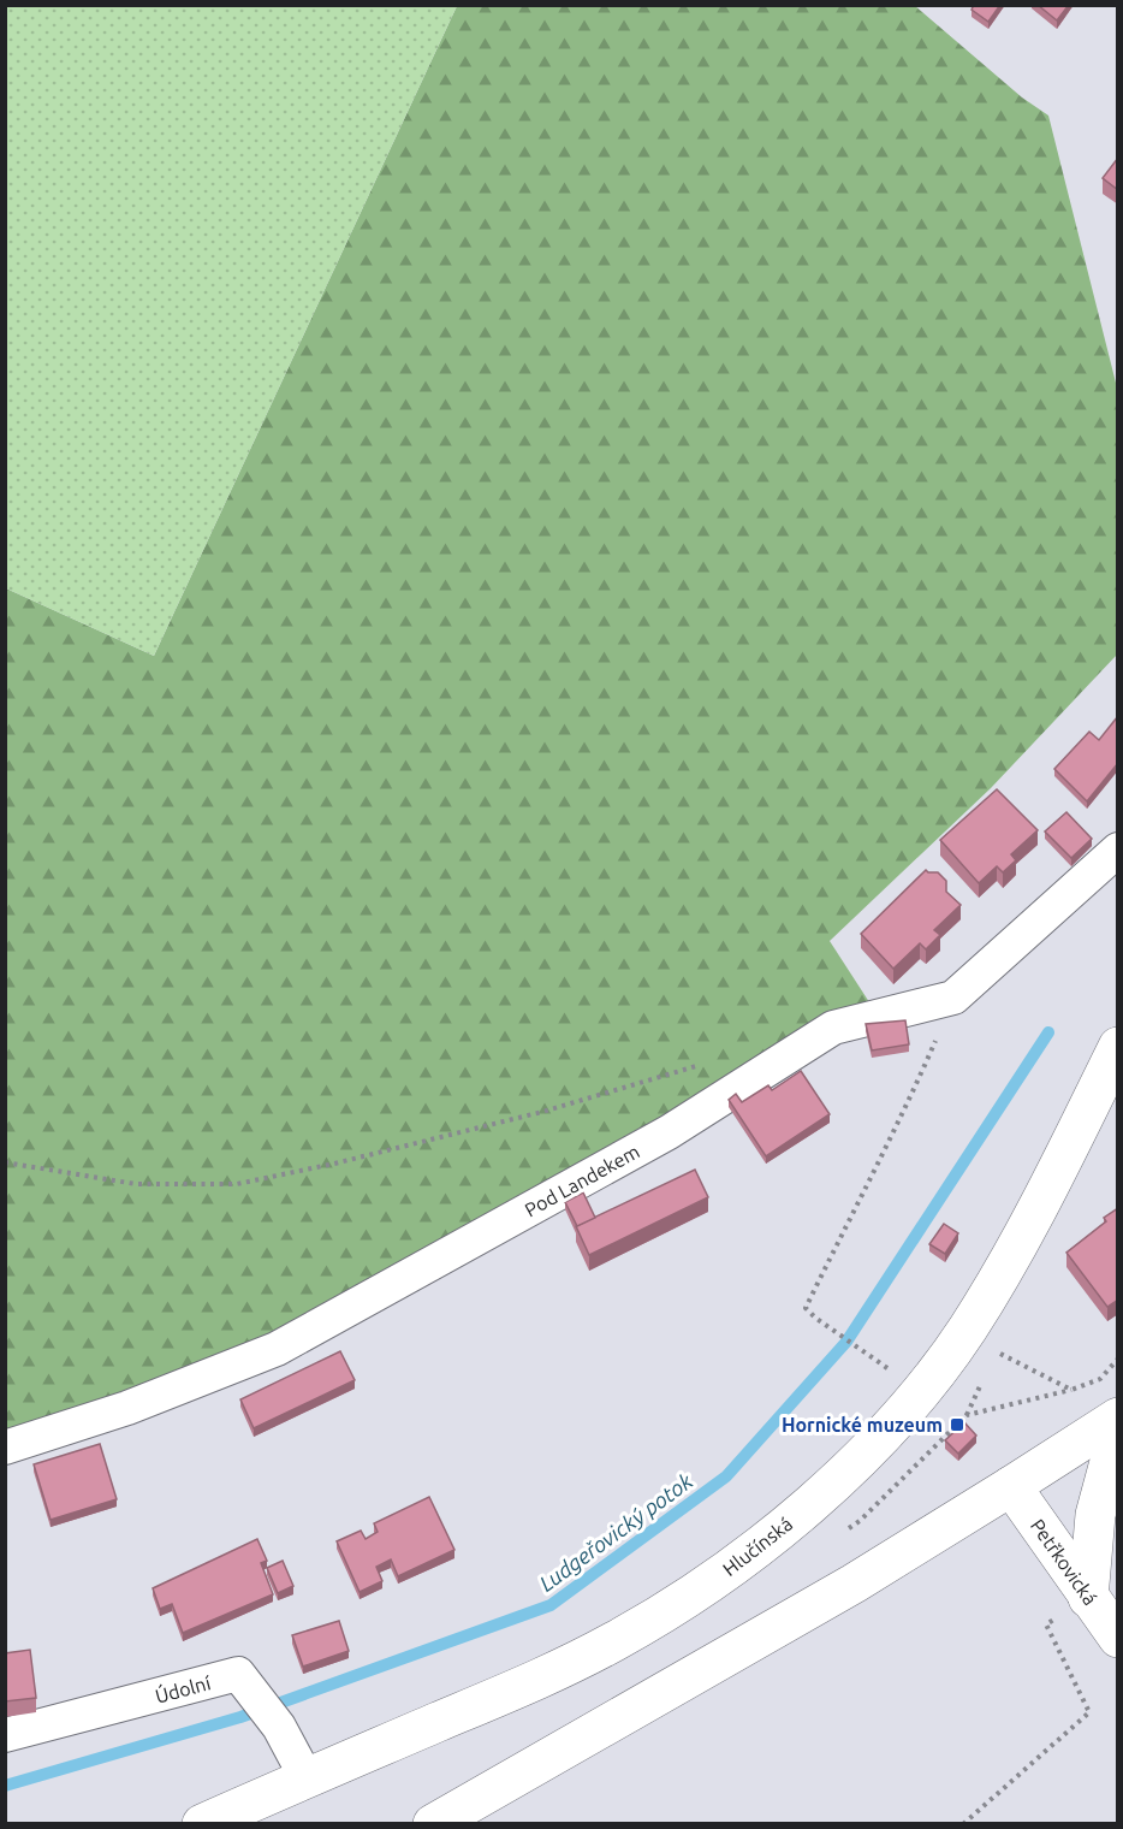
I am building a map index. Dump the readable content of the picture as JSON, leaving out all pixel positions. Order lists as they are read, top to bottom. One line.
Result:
{"streets":{"street":["Pod Landekem","Hlučínská","Petřkovická","Údolní"]},"crossings":[["Hlučínská","Údolní"]],"water":["Ludgeřovický potok"],"places":{"transit":["Hornické muzeum"]}}
